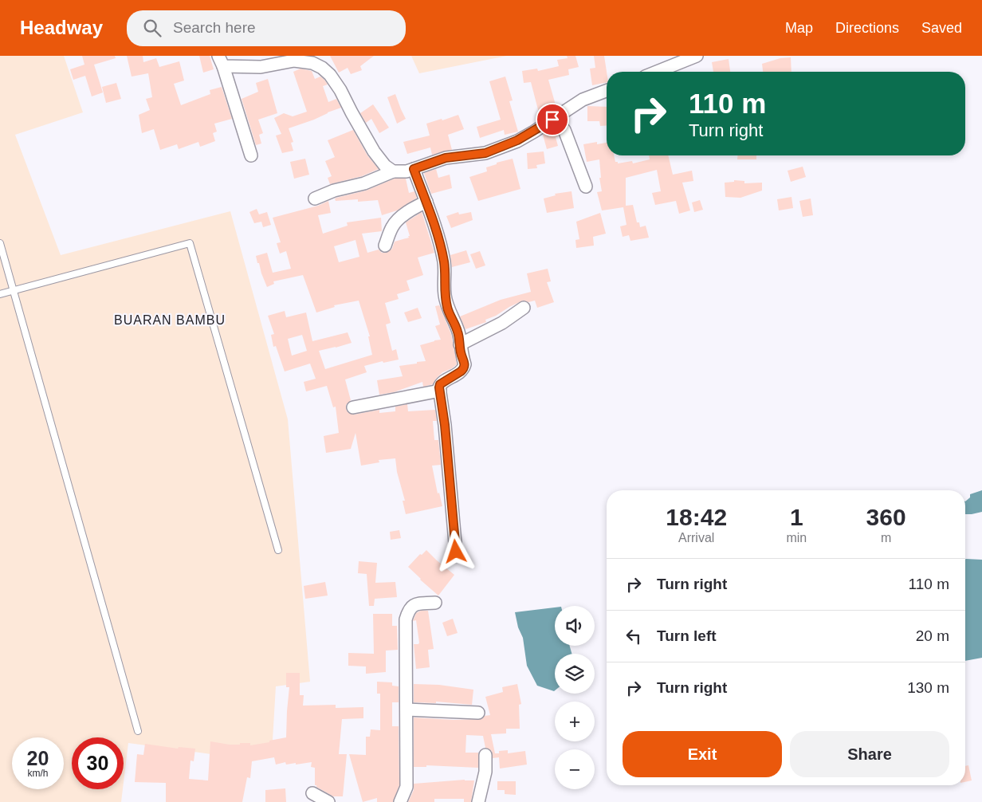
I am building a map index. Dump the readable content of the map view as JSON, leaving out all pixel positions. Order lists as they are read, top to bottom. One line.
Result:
{"districts":["BUARAN BAMBU"],"page":{"header":"Headway","search":"Search here","nav":["Map","Directions","Saved"],"turn":["110 m","Turn right"],"eta":["18:42","Arrival","1","min","360","m"],"list":[{"name":"Turn right","value":"110 m"},{"name":"Turn left","value":"20 m"},{"name":"Turn right","value":"130 m"}],"map_buttons":["+","−"],"buttons":["Exit","Share"],"speed":"20 km/h","limit":"30"}}
